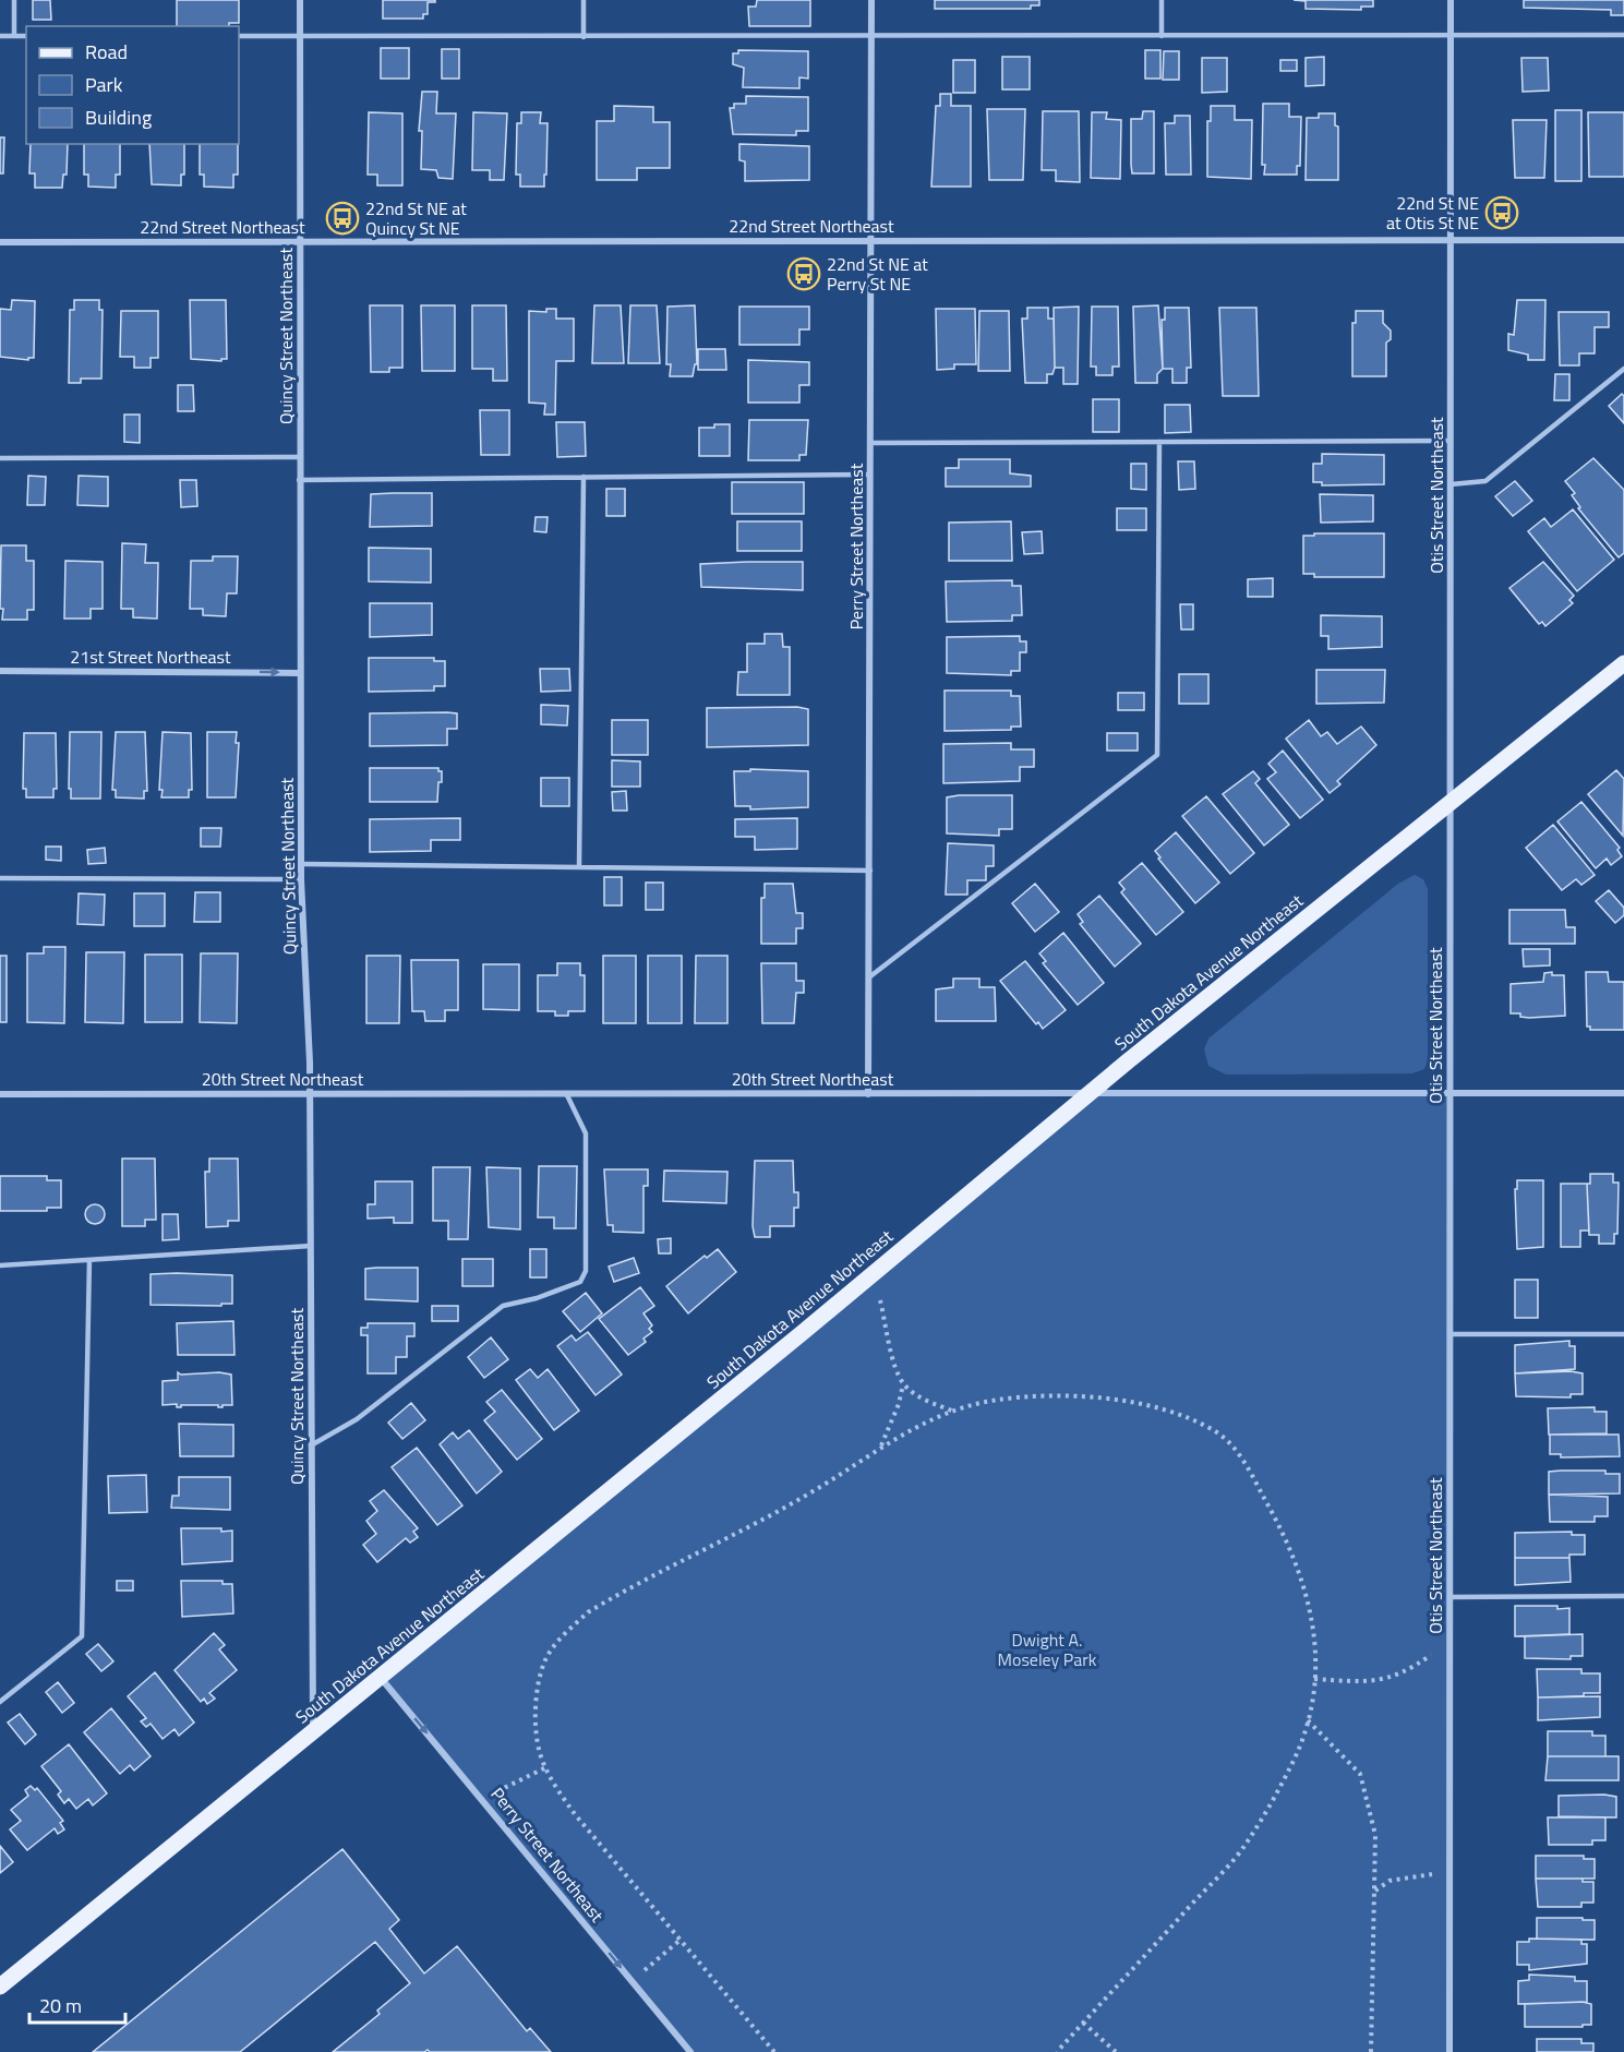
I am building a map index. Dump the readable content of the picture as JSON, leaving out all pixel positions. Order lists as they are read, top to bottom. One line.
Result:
{"streets":{"main road":["South Dakota Avenue Northeast"],"street":["22nd Street Northeast","Quincy Street Northeast","Otis Street Northeast","Perry Street Northeast","21st Street Northeast","20th Street Northeast"]},"crossings":[["22nd Street Northeast","Quincy Street Northeast"],["22nd Street Northeast","Otis Street Northeast"],["22nd Street Northeast","Perry Street Northeast"],["Quincy Street Northeast","21st Street Northeast"],["Quincy Street Northeast","South Dakota Avenue Northeast"],["Quincy Street Northeast","20th Street Northeast"],["Otis Street Northeast","South Dakota Avenue Northeast"],["Otis Street Northeast","20th Street Northeast"],["Perry Street Northeast","South Dakota Avenue Northeast"],["Perry Street Northeast","20th Street Northeast"],["South Dakota Avenue Northeast","20th Street Northeast"]],"one_way":["21st Street Northeast"],"parks":["Dwight A. Moseley Park"],"places":{"bus stop":["22nd St NE at Otis St NE","22nd St NE at Quincy St NE","22nd St NE at Perry St NE"]},"legend":["Road","Park","Building"],"scale_bar":"20 m"}
